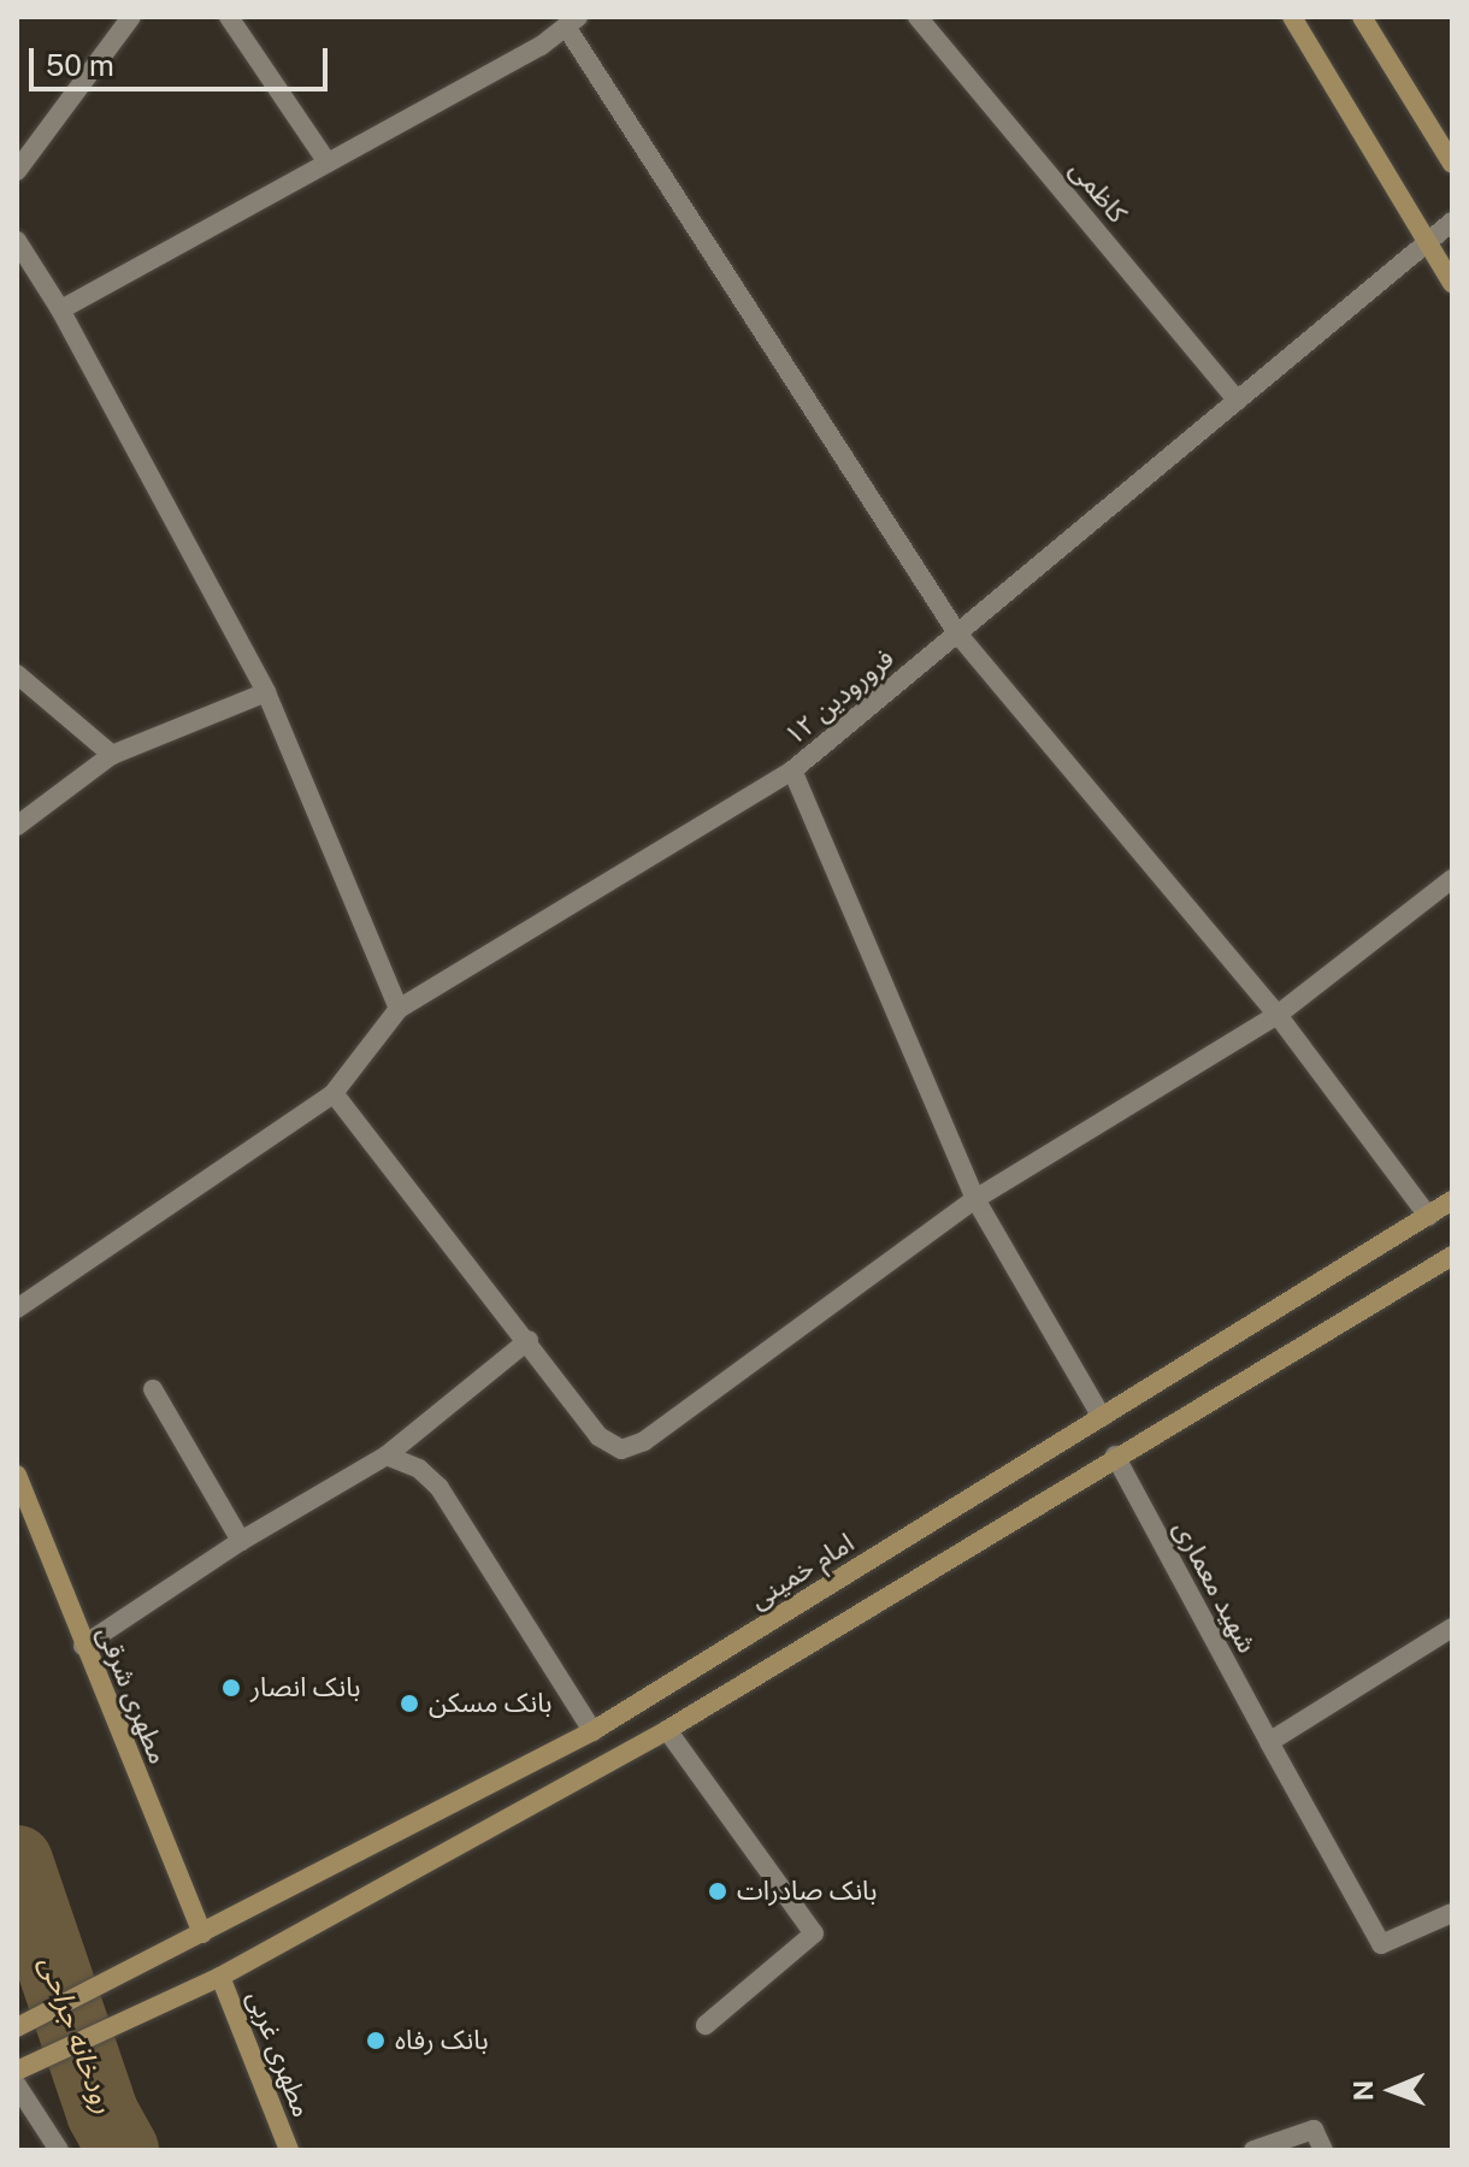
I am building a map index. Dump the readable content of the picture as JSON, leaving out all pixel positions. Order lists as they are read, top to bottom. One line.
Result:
{"streets":{"main road":["امام خمینی","مطهری شرقی","مطهری غربی"],"street":["کاظمی","۱۲ فرورودین","شهید معماری"]},"crossings":[["کاظمی","۱۲ فرورودین"],["۱۲ فرورودین","امام خمینی"],["امام خمینی","مطهری شرقی"]],"water":["رودخانه جراحی"],"places":["بانک انصار","بانک مسکن","بانک صادرات","بانک رفاه"],"scale_bar":"50 m","north":"left"}
